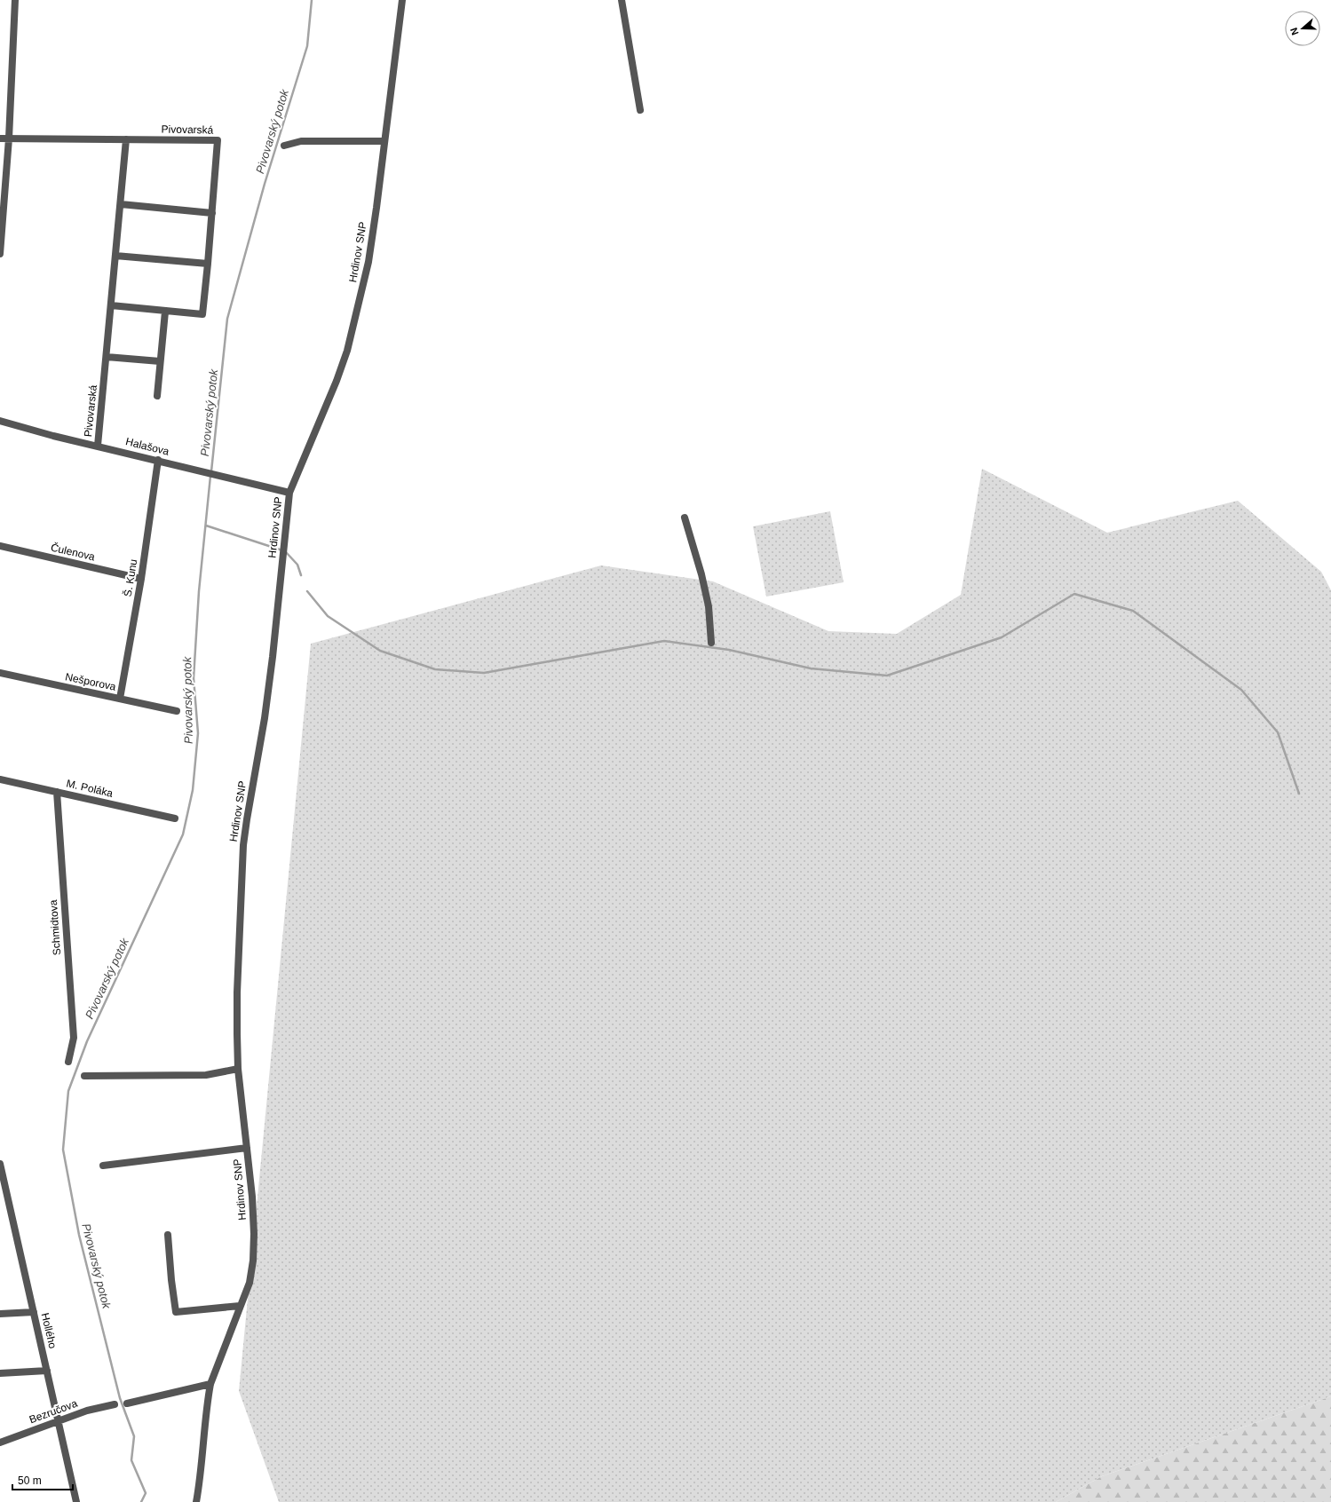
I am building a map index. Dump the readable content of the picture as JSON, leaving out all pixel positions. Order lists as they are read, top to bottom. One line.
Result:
{"streets":{"street":["Pivovarská","Hrdinov SNP","Halašova","Čulenova","Š. Kunu","Nešporova","M. Poláka","Schmidtova","Hollého","Bezručova"]},"crossings":[["Pivovarská","Halašova"],["Hrdinov SNP","Halašova"],["Halašova","Š. Kunu"],["Čulenova","Š. Kunu"],["Š. Kunu","Nešporova"],["M. Poláka","Schmidtova"],["Hollého","Bezručova"]],"water":["Pivovarský potok"],"scale_bar":"50 m","north":"left"}
